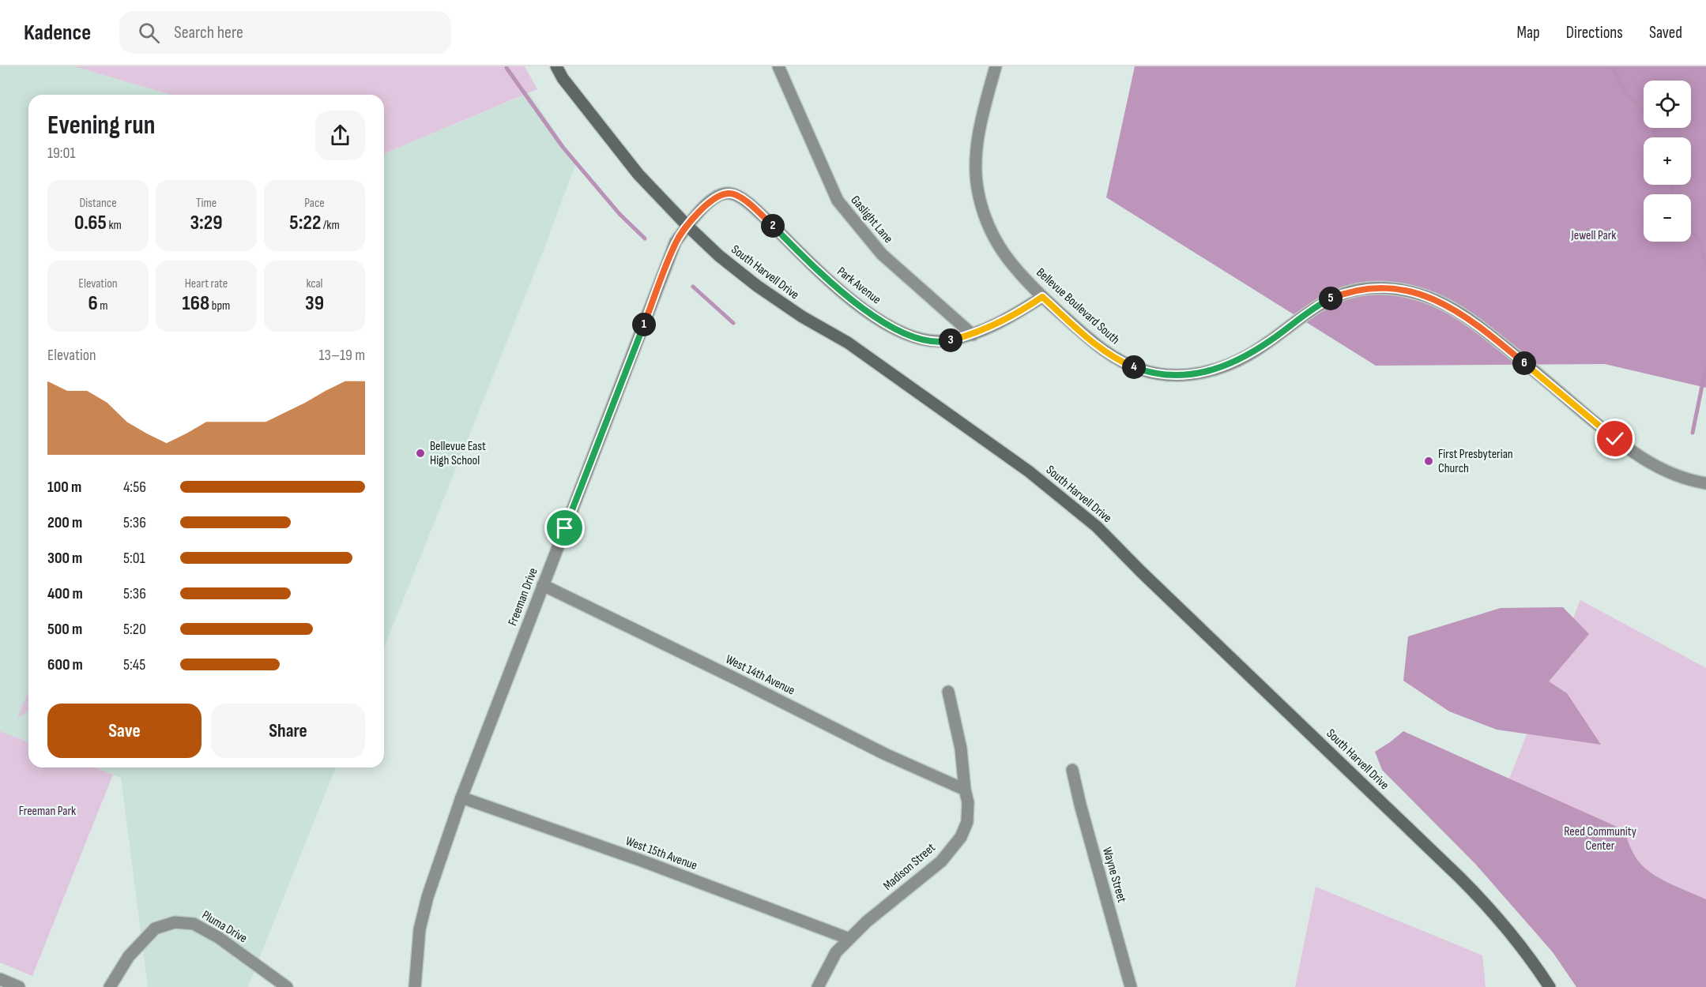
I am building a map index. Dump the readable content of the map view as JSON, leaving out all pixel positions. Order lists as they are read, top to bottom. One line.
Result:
{"streets":{"main road":["South Harvell Drive"],"street":["Gaslight Lane","Park Avenue","Bellevue Boulevard South","Freeman Drive","West 14th Avenue","West 15th Avenue","Madison Street","Wayne Street","Pluma Drive"]},"crossings":[["Gaslight Lane","Park Avenue"],["South Harvell Drive","Park Avenue"],["South Harvell Drive","Freeman Drive"],["Park Avenue","Bellevue Boulevard South"],["Park Avenue","Freeman Drive"],["Freeman Drive","West 14th Avenue"],["Freeman Drive","West 15th Avenue"],["West 14th Avenue","Madison Street"],["West 15th Avenue","Madison Street"]],"parks":["Jewell Park","Freeman Park","Reed Community Center"],"places":["Bellevue East High School","First Presbyterian Church"],"page":{"header":"Kadence","search":"Search here","nav":["Map","Directions","Saved"],"map_buttons":["+","−"],"heading":["Evening run","19:01"],"stats":[["Distance","0.65 km"],["Time","3:29"],["Pace","5:22 /km"],["Elevation","6 m"],["Heart rate","168 bpm"],["kcal","39"]],"pins":["2","5","1","3","6","4"],"chart":["Elevation","13–19 m"],"list":[{"name":"100 m","note":"4:56"},{"name":"200 m","note":"5:36"},{"name":"300 m","note":"5:01"},{"name":"400 m","note":"5:36"},{"name":"500 m","note":"5:20"},{"name":"600 m","note":"5:45"}],"buttons":["Save","Share"]}}
